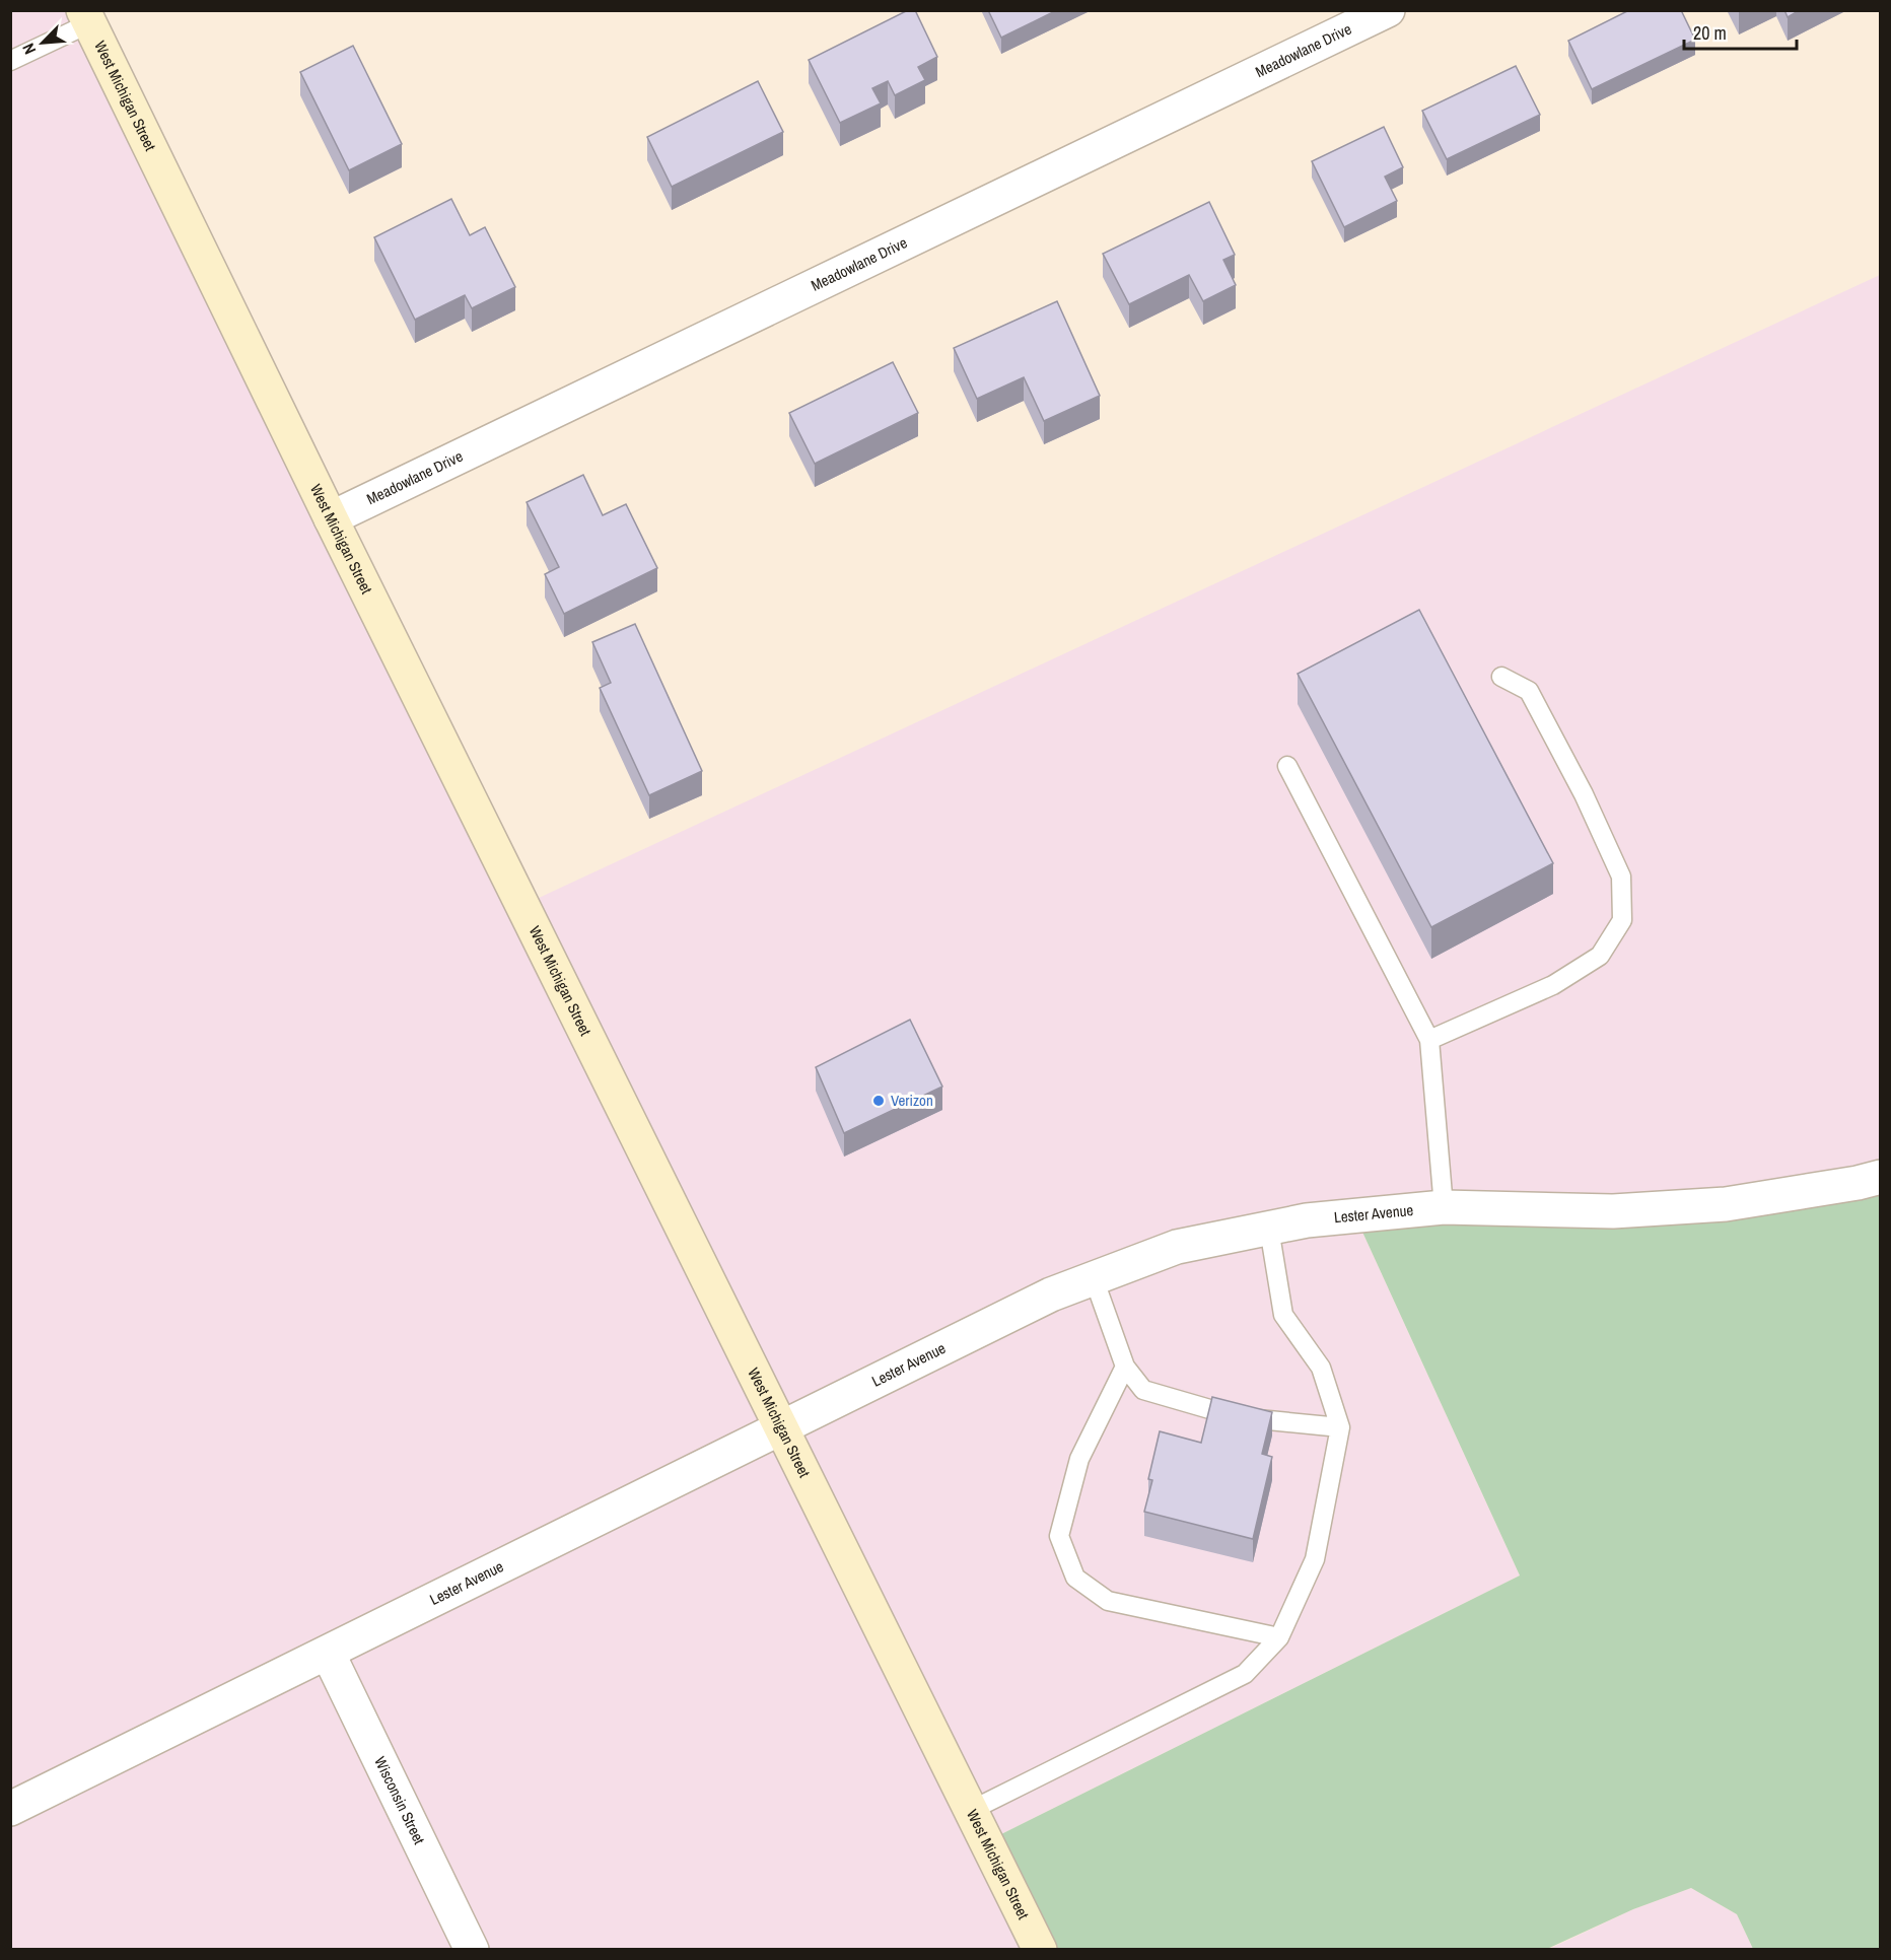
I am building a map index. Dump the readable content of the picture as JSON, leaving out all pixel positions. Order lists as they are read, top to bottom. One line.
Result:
{"streets":{"main road":["West Michigan Street"],"street":["Meadowlane Drive","Lester Avenue","Wisconsin Street"]},"crossings":[["Meadowlane Drive","West Michigan Street"],["West Michigan Street","Lester Avenue"],["Lester Avenue","Wisconsin Street"]],"places":["Verizon"],"scale_bar":"20 m","north":"bottom left"}
